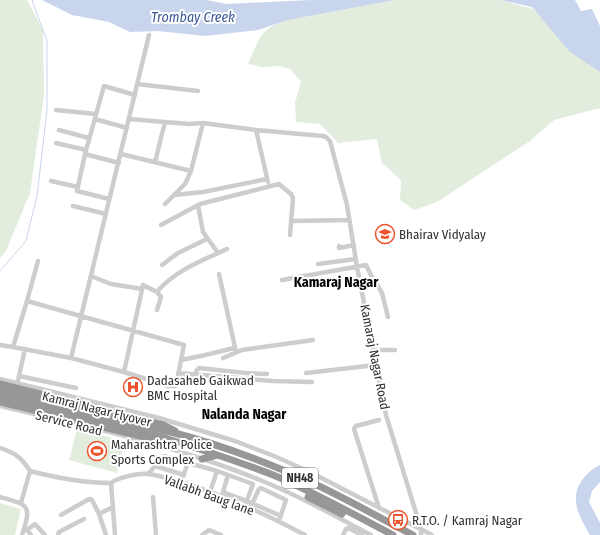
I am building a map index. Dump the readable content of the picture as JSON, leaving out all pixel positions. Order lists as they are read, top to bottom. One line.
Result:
{"streets":{"highway":["Kamraj Nagar Flyover","NH48"],"street":["Kamaraj Nagar Road","Service Road","Vallabh Baug lane"]},"crossings":[["Kamraj Nagar Flyover","NH48"]],"districts":["Kamaraj Nagar","Nalanda Nagar"],"water":["Trombay Creek"],"places":{"school or university":["Bhairav Vidyalay"],"hospital":["Dadasaheb Gaikwad BMC Hospital"],"sports":["Maharashtra Police Sports Complex"],"bus stop":["R.T.O. / Kamraj Nagar"]}}
